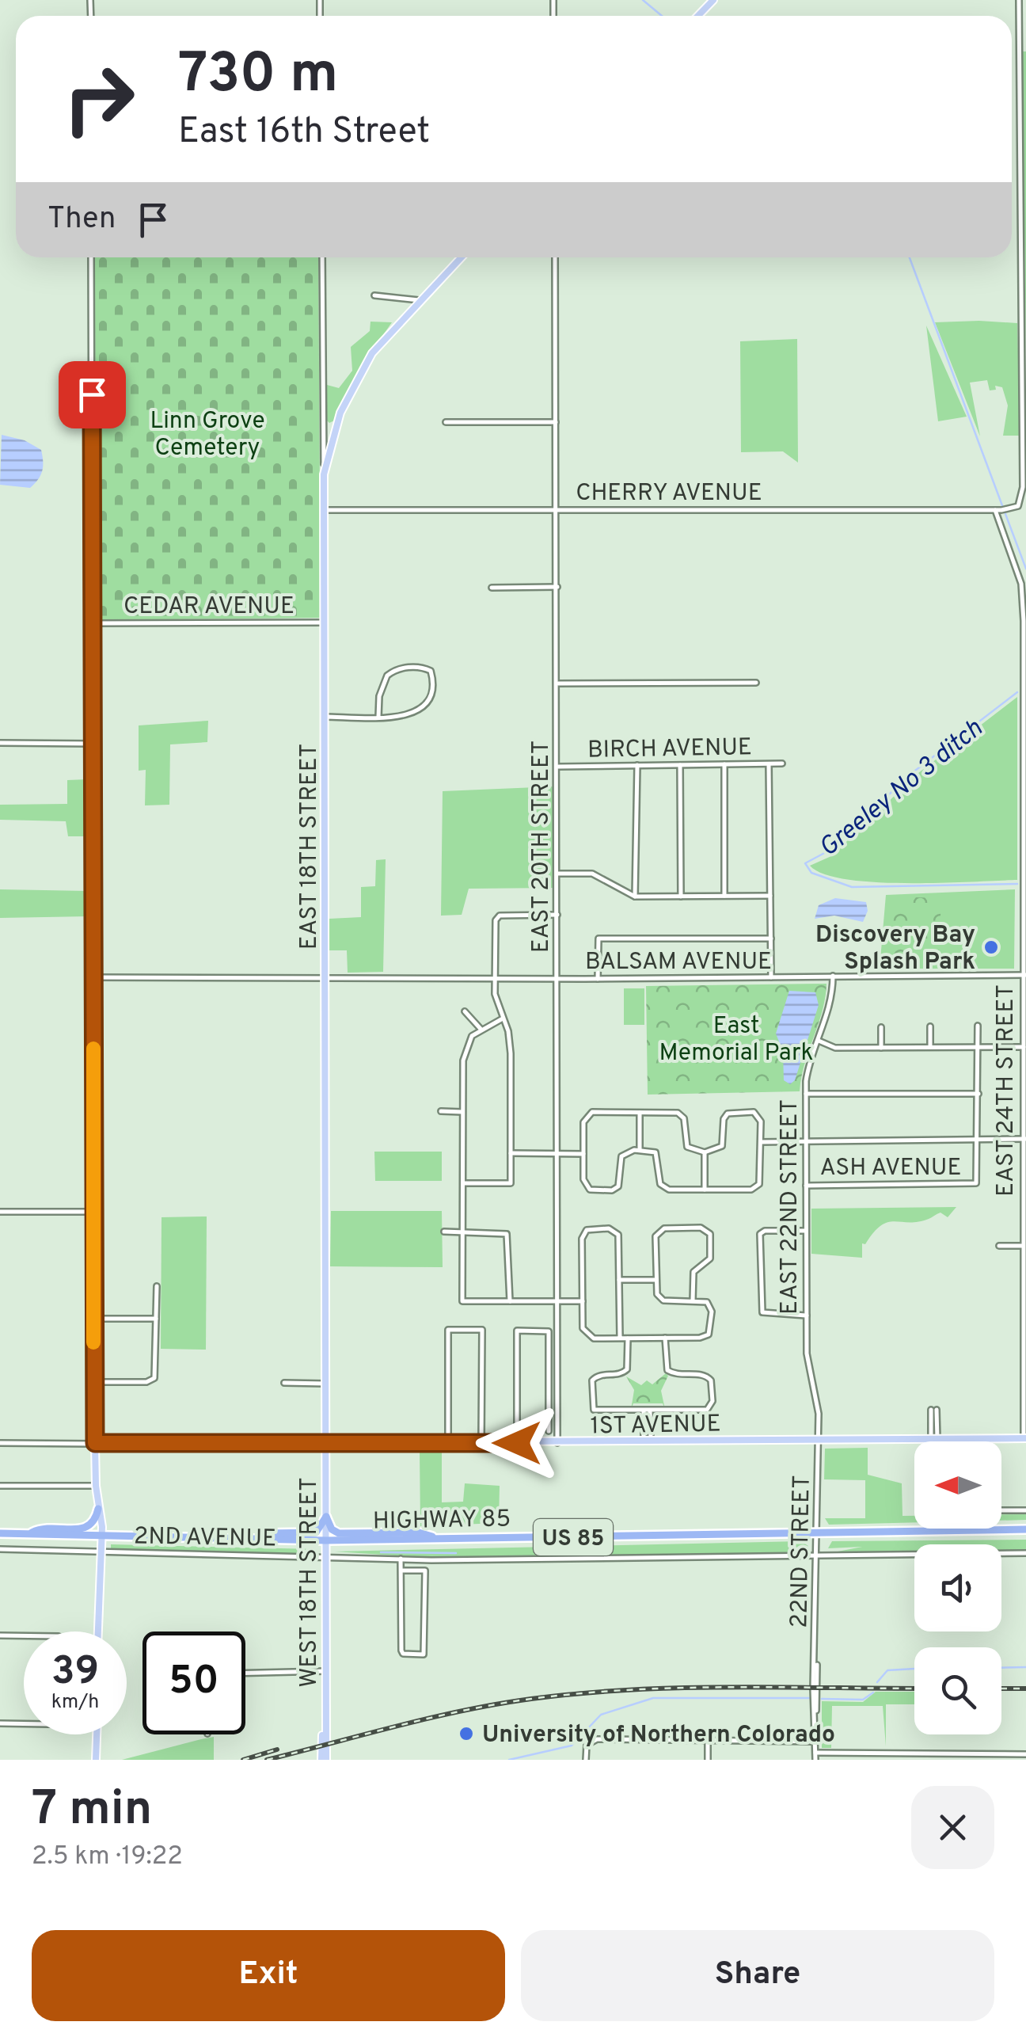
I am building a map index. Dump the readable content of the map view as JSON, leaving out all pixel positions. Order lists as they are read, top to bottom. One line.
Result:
{"streets":{"highway":["HIGHWAY 85","US 85"],"main road":["EAST 18TH STREET","1ST AVENUE","WEST 18TH STREET"],"street":["CHERRY AVENUE","CEDAR AVENUE","BIRCH AVENUE","EAST 20TH STREET","BALSAM AVENUE","EAST 24TH STREET","ASH AVENUE","EAST 22ND STREET","2ND AVENUE","22ND STREET"]},"crossings":[["CHERRY AVENUE","EAST 18TH STREET"],["CHERRY AVENUE","EAST 20TH STREET"],["CHERRY AVENUE","EAST 24TH STREET"],["CEDAR AVENUE","EAST 18TH STREET"],["BIRCH AVENUE","EAST 20TH STREET"],["EAST 18TH STREET","BALSAM AVENUE"],["EAST 18TH STREET","1ST AVENUE"],["EAST 18TH STREET","WEST 18TH STREET"],["EAST 20TH STREET","BALSAM AVENUE"],["EAST 20TH STREET","1ST AVENUE"],["BALSAM AVENUE","EAST 24TH STREET"],["BALSAM AVENUE","EAST 22ND STREET"],["EAST 24TH STREET","1ST AVENUE"],["ASH AVENUE","EAST 22ND STREET"],["EAST 22ND STREET","1ST AVENUE"],["EAST 22ND STREET","22ND STREET"],["1ST AVENUE","22ND STREET"],["1ST AVENUE","WEST 18TH STREET"],["HIGHWAY 85","22ND STREET"],["HIGHWAY 85","WEST 18TH STREET"],["2ND AVENUE","22ND STREET"],["2ND AVENUE","WEST 18TH STREET"]],"water":["Greeley No 3 ditch"],"parks":["Linn Grove Cemetery","East Memorial Park"],"places":["Discovery Bay Splash Park","University of Northern Colorado"],"north":"left","page":{"turn":["730 m","East 16th Street"],"then":"Then","speed":"39 km/h","limit":"50","heading":["7 min","2.5 km · 19:22"],"buttons":["Exit","Share"]}}
